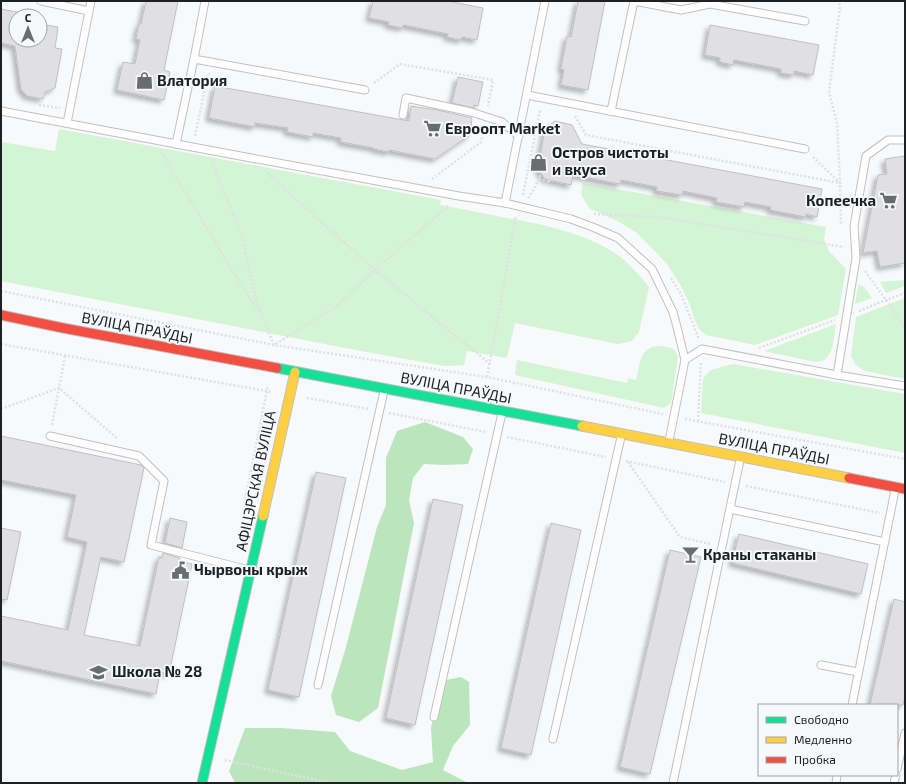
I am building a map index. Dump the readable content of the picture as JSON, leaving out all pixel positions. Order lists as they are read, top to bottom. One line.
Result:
{"streets":{"main road":["ВУЛІЦА ПРАЎДЫ","АФІЦЭРСКАЯ ВУЛІЦА"]},"crossings":[["ВУЛІЦА ПРАЎДЫ","АФІЦЭРСКАЯ ВУЛІЦА"]],"places":{"shop":["Влатория","Остров чистоты и вкуса"],"supermarket":["Евроопт Market","Копеечка"],"bar":["Краны стаканы"],"public building":["Чырвоны крыж"],"school or university":["Школа № 28"]},"legend":["Свободно","Медленно","Пробка"],"north":"top"}
